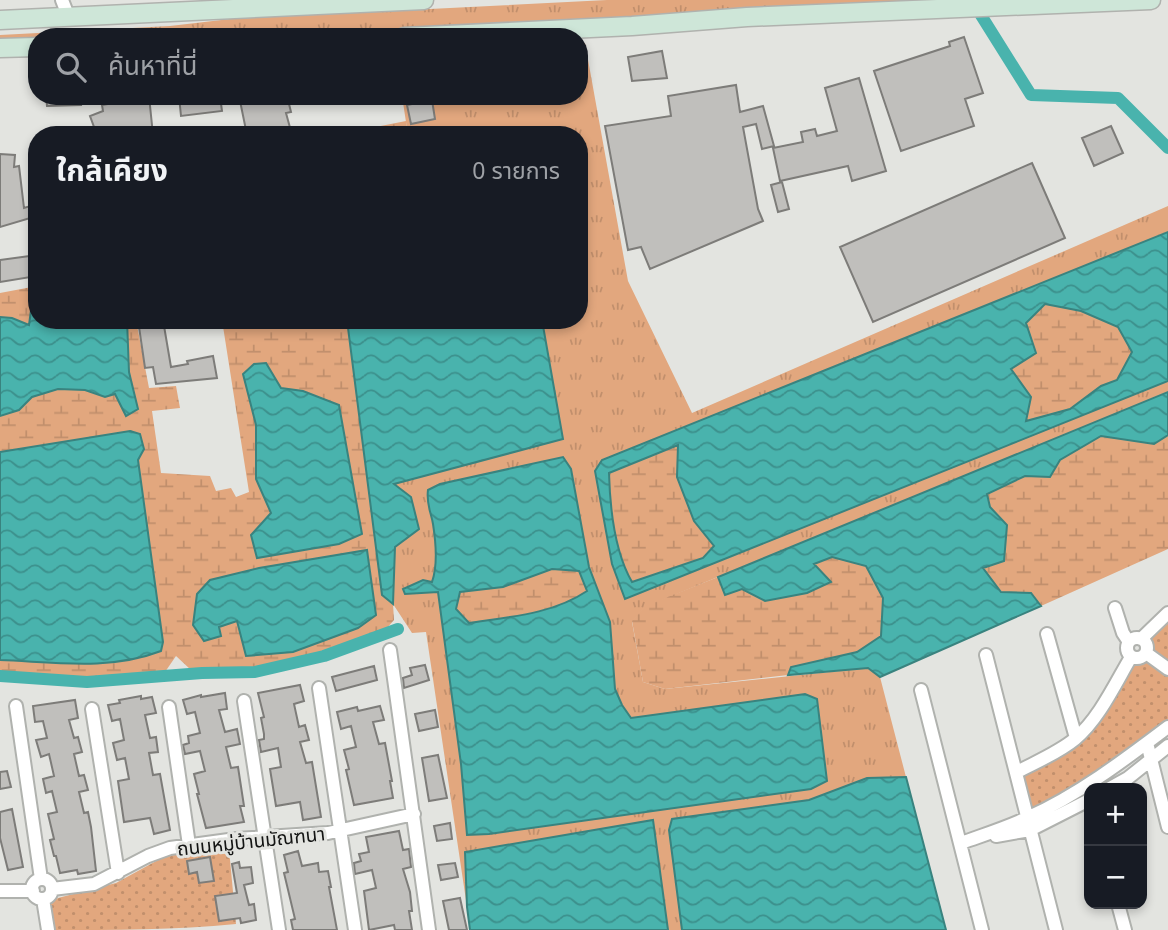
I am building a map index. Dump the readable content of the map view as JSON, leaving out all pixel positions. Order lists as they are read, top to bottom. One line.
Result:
{"streets":{"street":["ถนนหมู่บ้านมัณฑนา"]},"page":{"search":"ค้นหาที่นี่","heading":["ใกล้เคียง","0 รายการ"],"map_buttons":["+","−"]}}
